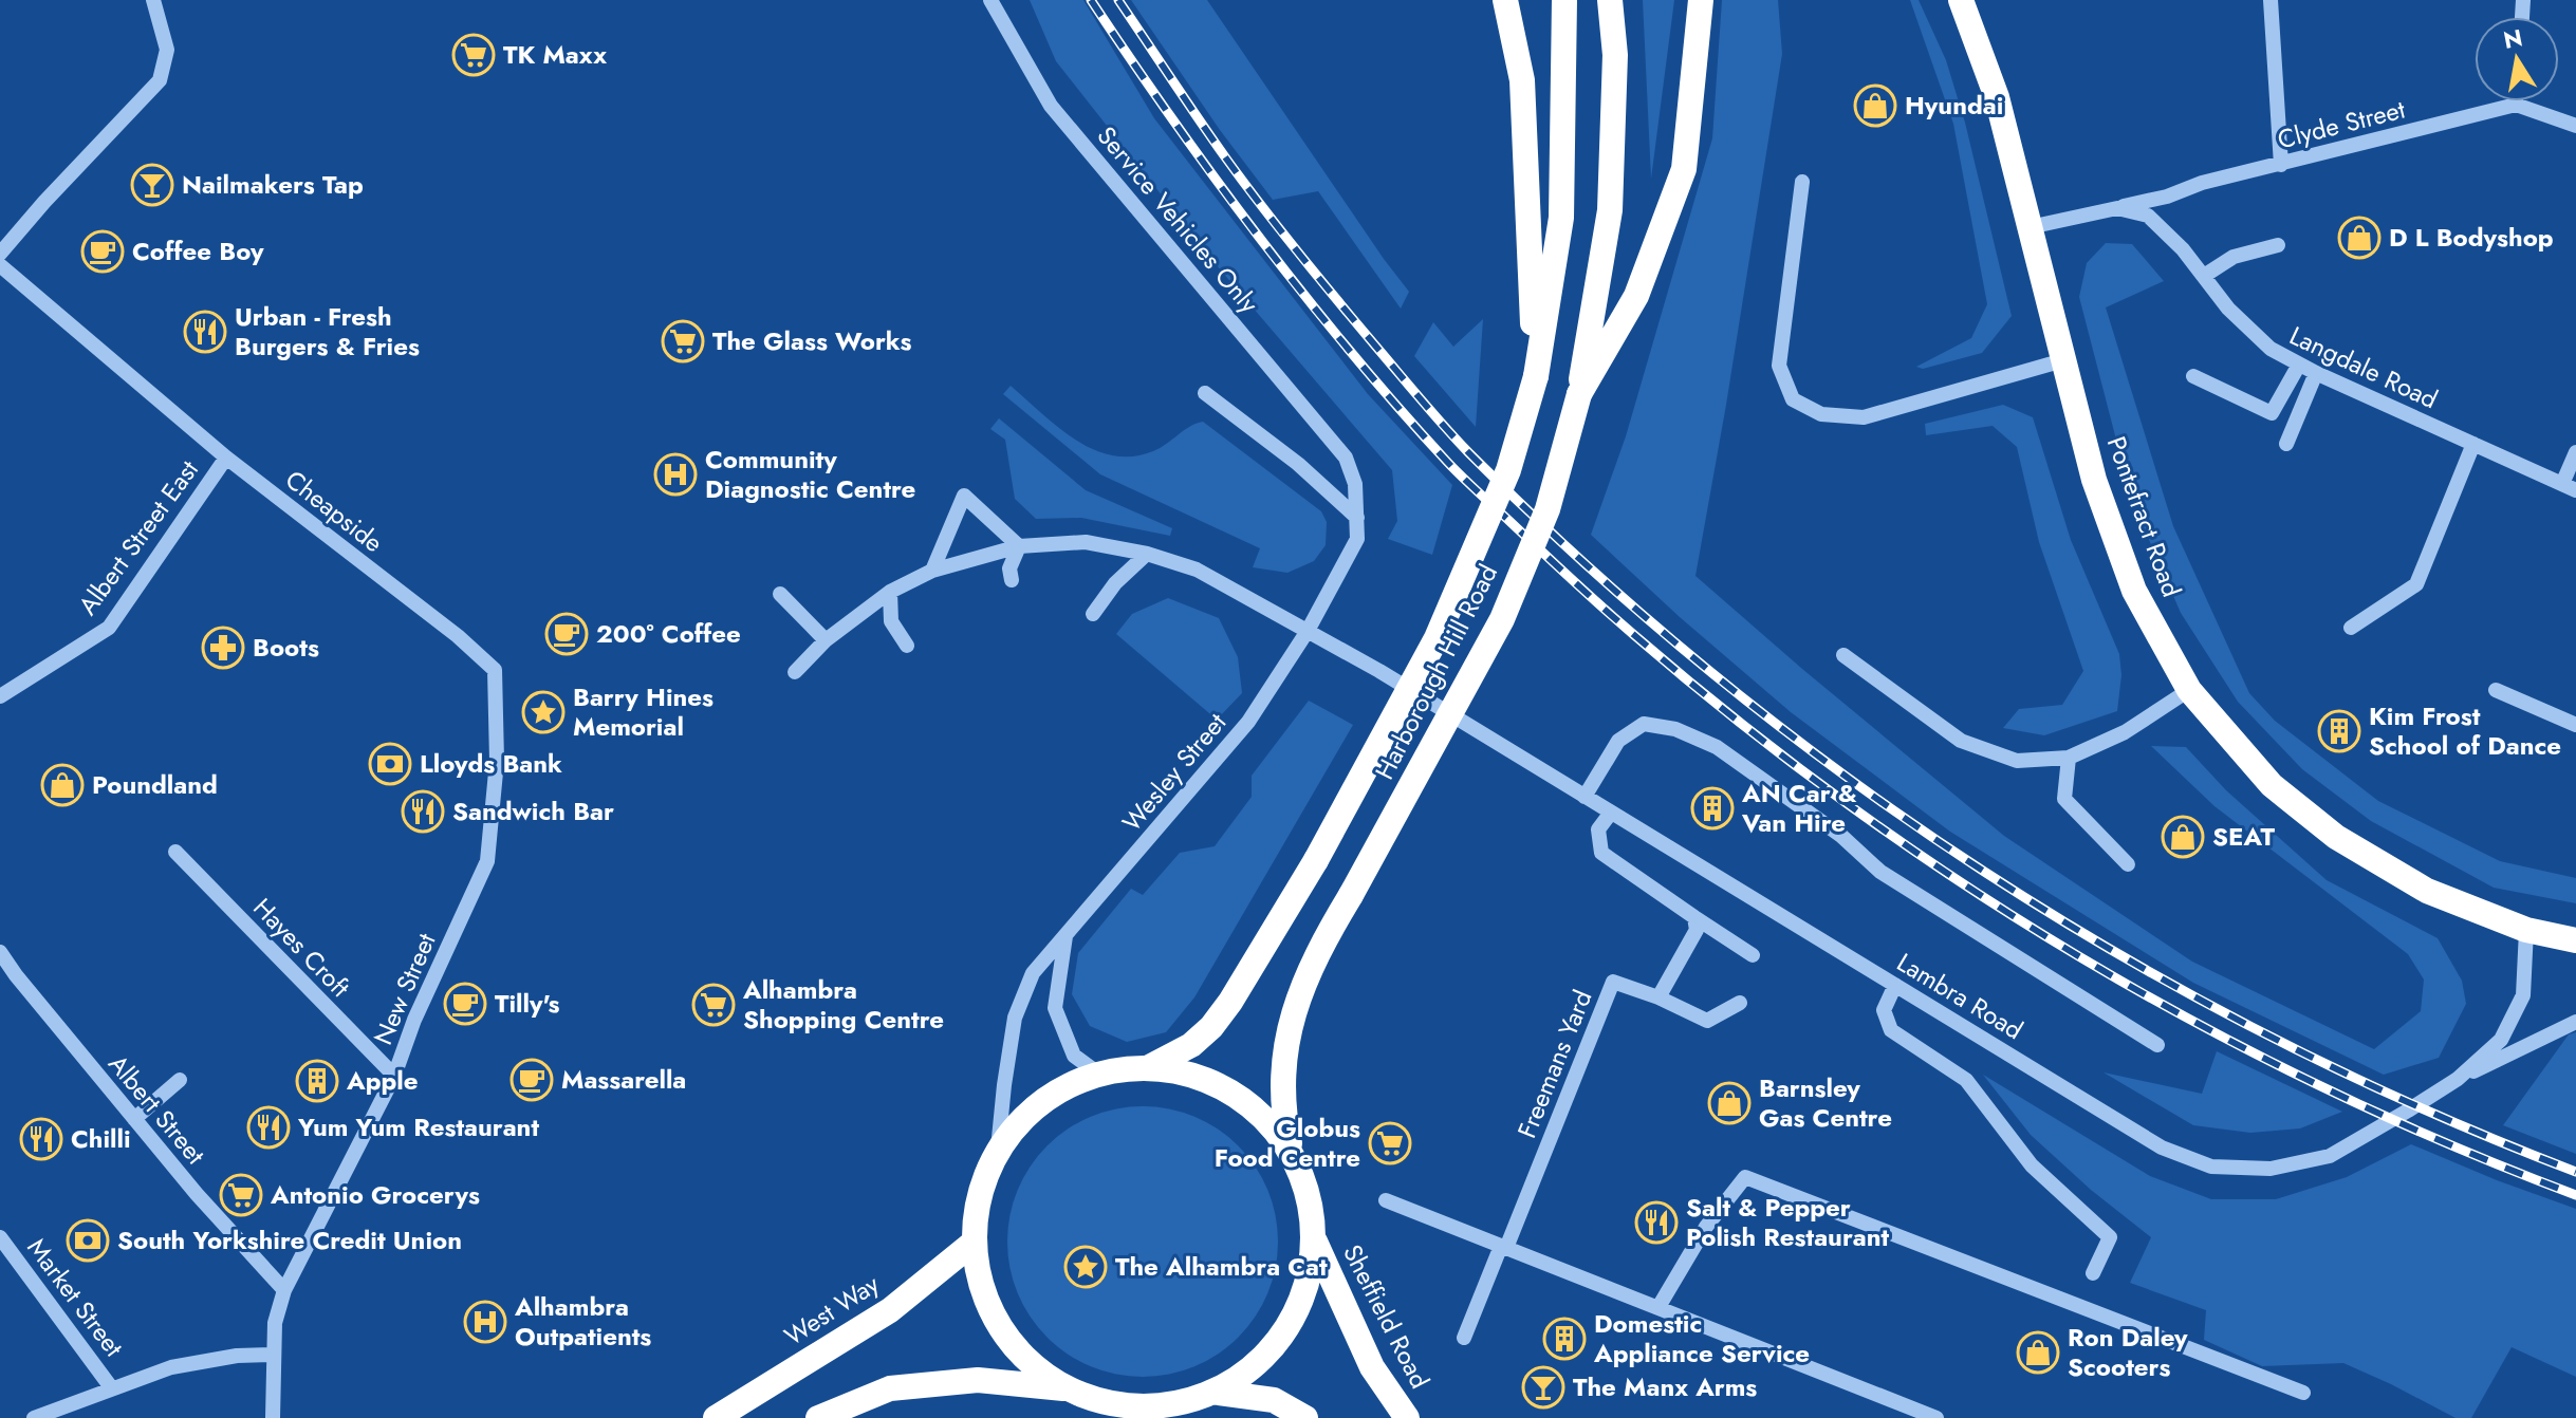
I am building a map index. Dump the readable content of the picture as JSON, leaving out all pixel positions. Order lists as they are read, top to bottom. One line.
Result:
{"streets":{"highway":["Pontefract Road","Harborough Hill Road","West Way","Sheffield Road"],"street":["Clyde Street","Service Vehicles Only","Langdale Road","Cheapside","Albert Street East","Wesley Street","Hayes Croft","New Street","Lambra Road","Freemans Yard","Albert Street","Market Street"]},"crossings":[["Clyde Street","Langdale Road"],["Service Vehicles Only","Wesley Street"],["Cheapside","Albert Street East"],["Cheapside","New Street"],["Pontefract Road","Lambra Road"],["Wesley Street","Lambra Road"],["Hayes Croft","New Street"],["New Street","Albert Street"]],"places":{"supermarket":["TK Maxx","The Glass Works","Alhambra Shopping Centre","Globus Food Centre","Antonio Grocerys"],"shop":["Hyundai","D L Bodyshop","Poundland","SEAT","Barnsley Gas Centre","Ron Daley Scooters"],"bar":["Nailmakers Tap","The Manx Arms"],"cafe":["Coffee Boy","200° Coffee","Tilly's","Massarella"],"restaurant":["Urban - Fresh Burgers & Fries","Sandwich Bar","Yum Yum Restaurant","Chilli","Salt & Pepper Polish Restaurant"],"hospital":["Community Diagnostic Centre","Alhambra Outpatients"],"pharmacy":["Boots"],"place":["Barry Hines Memorial","The Alhambra Cat"],"building":["Kim Frost School of Dance","AN Car & Van Hire","Apple","Domestic Appliance Service"],"bank":["Lloyds Bank","South Yorkshire Credit Union"]},"north":"top"}
